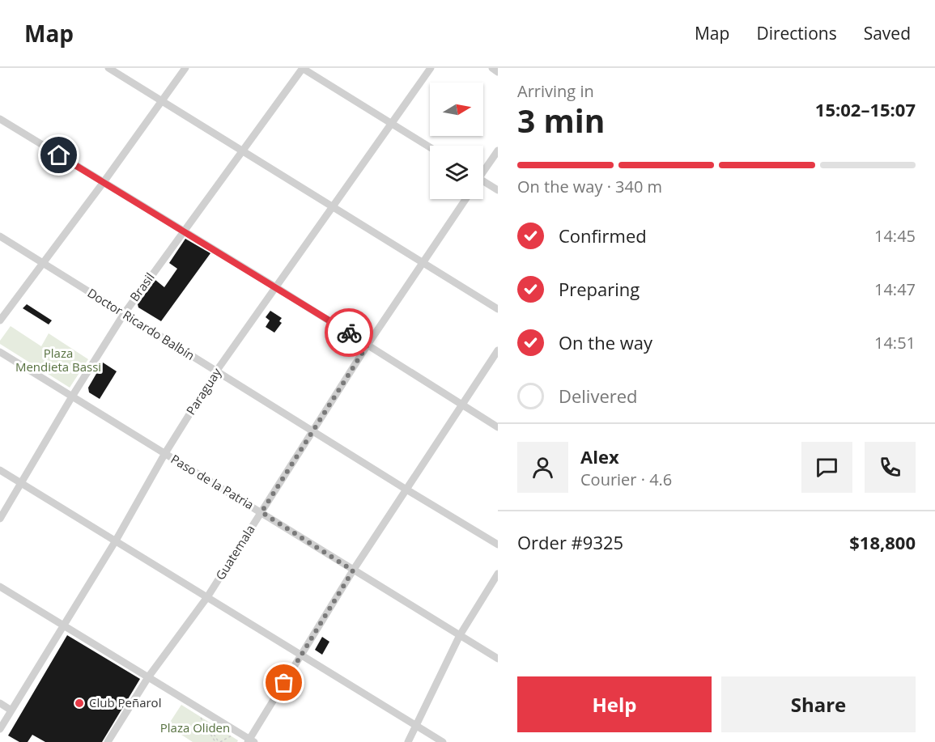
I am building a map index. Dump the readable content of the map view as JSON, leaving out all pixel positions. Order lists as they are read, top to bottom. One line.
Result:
{"streets":{"street":["Brasil","Doctor Ricardo Balbín","Paraguay","Paso de la Patria","Guatemala"]},"crossings":[["Brasil","Doctor Ricardo Balbín"],["Brasil","Paso de la Patria"],["Doctor Ricardo Balbín","Paraguay"],["Doctor Ricardo Balbín","Guatemala"],["Paraguay","Paso de la Patria"],["Paso de la Patria","Guatemala"]],"parks":["Plaza Mendieta Bassi","Plaza Oliden"],"places":["Club Peñarol"],"north":"right","page":{"header":"Map","nav":["Map","Directions","Saved"],"heading":["3 min","Arriving in","15:02–15:07"],"panel":["Alex","Courier · 4.6","Order #9325","$18,800"],"bar":"On the way · 340 m","list":[["Confirmed","14:45"],["Preparing","14:47"],["On the way","14:51"],"Delivered"],"buttons":["Help","Share"]}}
